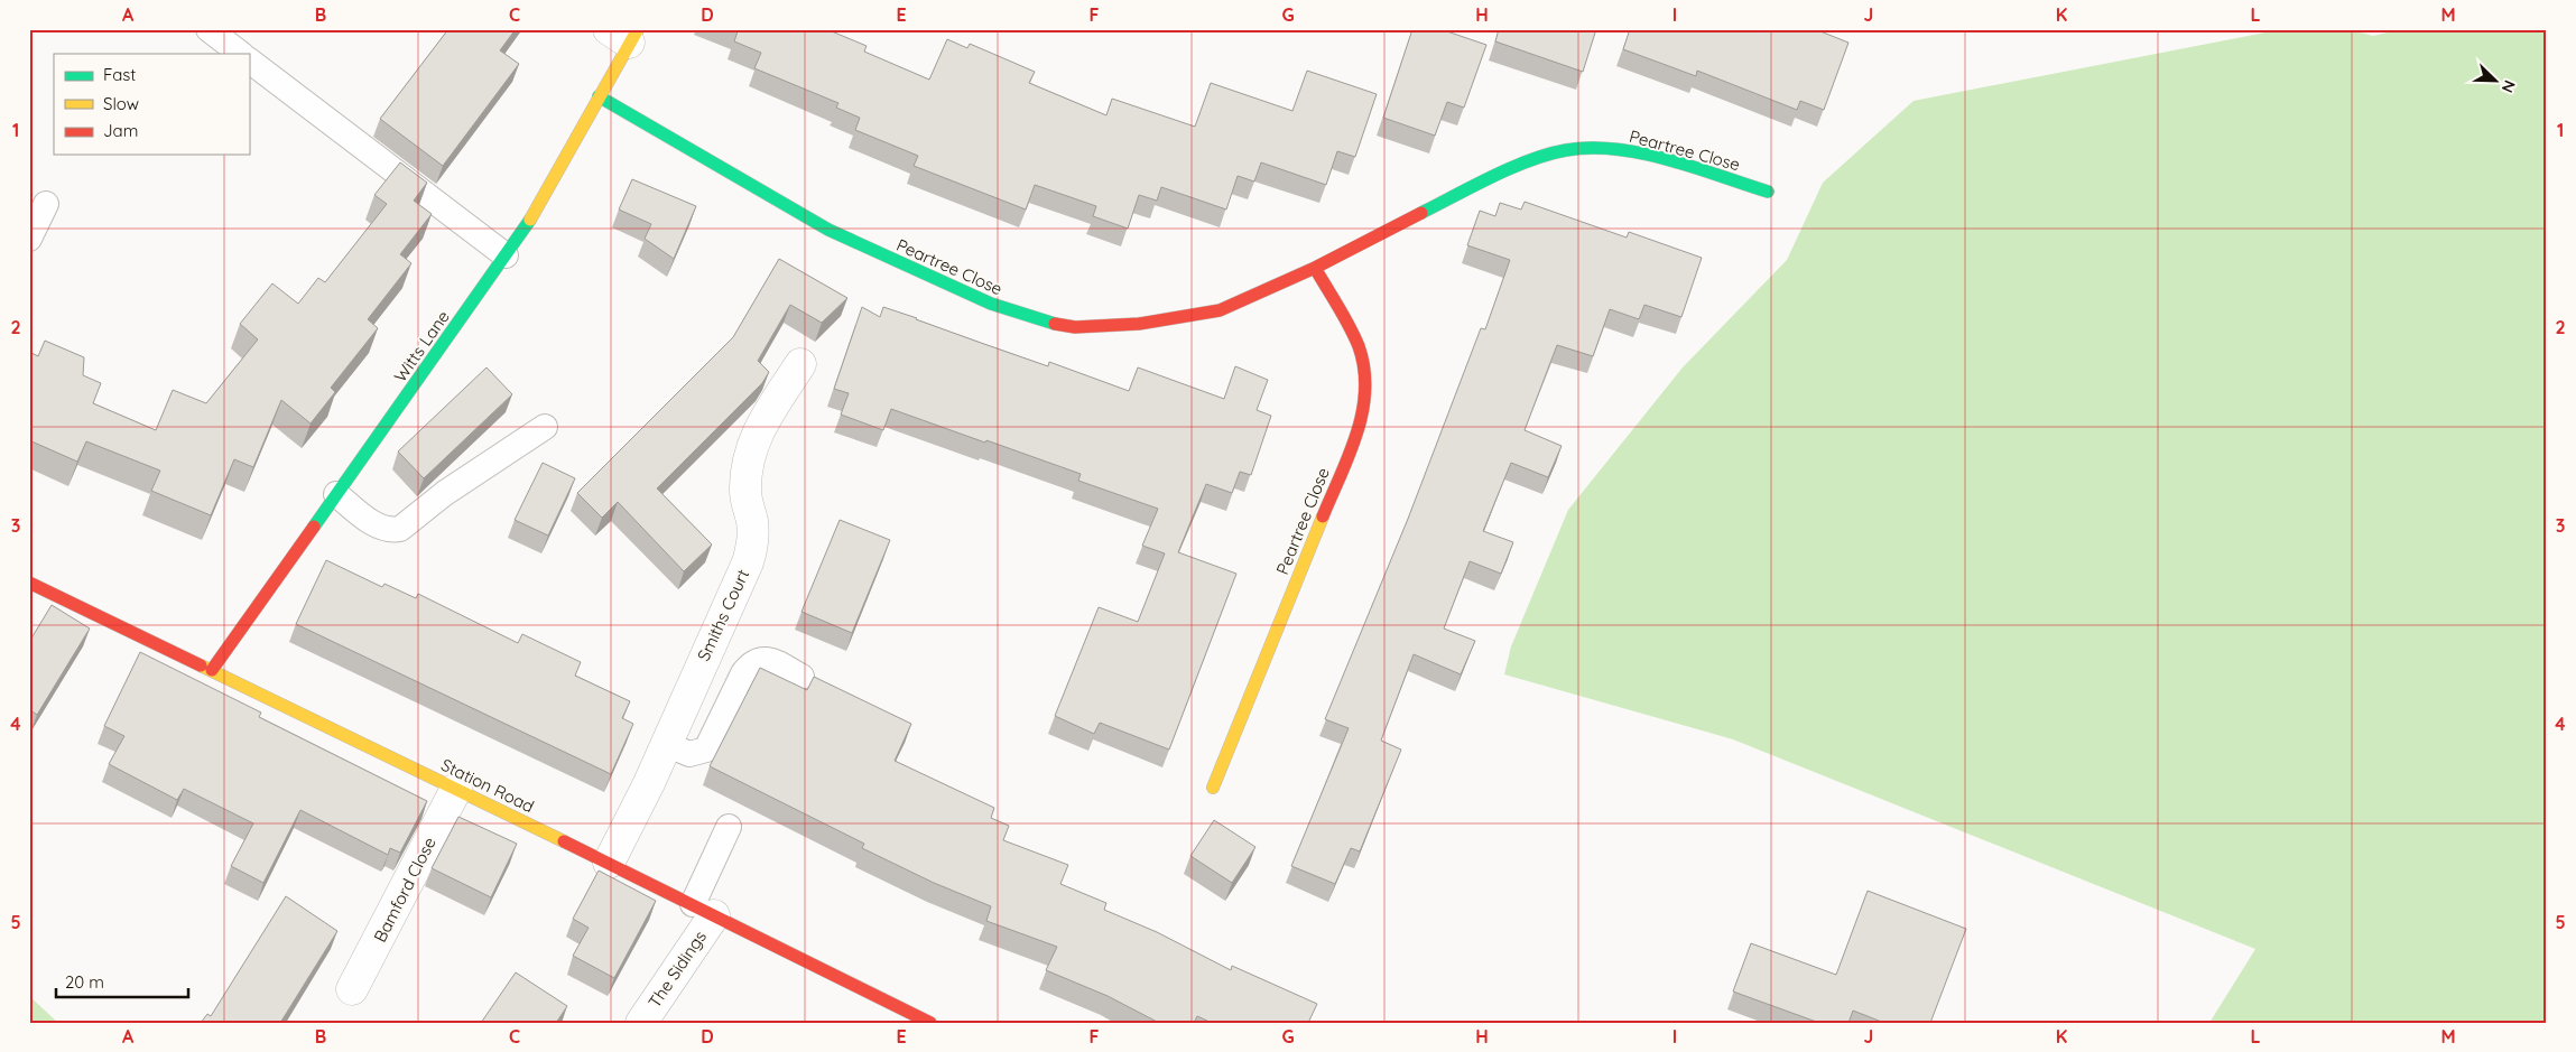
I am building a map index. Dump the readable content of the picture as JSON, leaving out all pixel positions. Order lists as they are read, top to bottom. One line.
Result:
{"streets":{"street":["Peartree Close","Witts Lane","Smiths Court","Station Road","Bamford Close","The Sidings"]},"crossings":[["Peartree Close","Witts Lane"],["Witts Lane","Station Road"],["Smiths Court","Station Road"],["Station Road","Bamford Close"],["Station Road","The Sidings"]],"legend":["Fast","Slow","Jam"],"scale_bar":"20 m","north":"bottom right","grid":{"columns":["A","B","C","D","E","F","G","H","I","J","K","L","M"],"rows":["1","2","3","4","5"]}}
